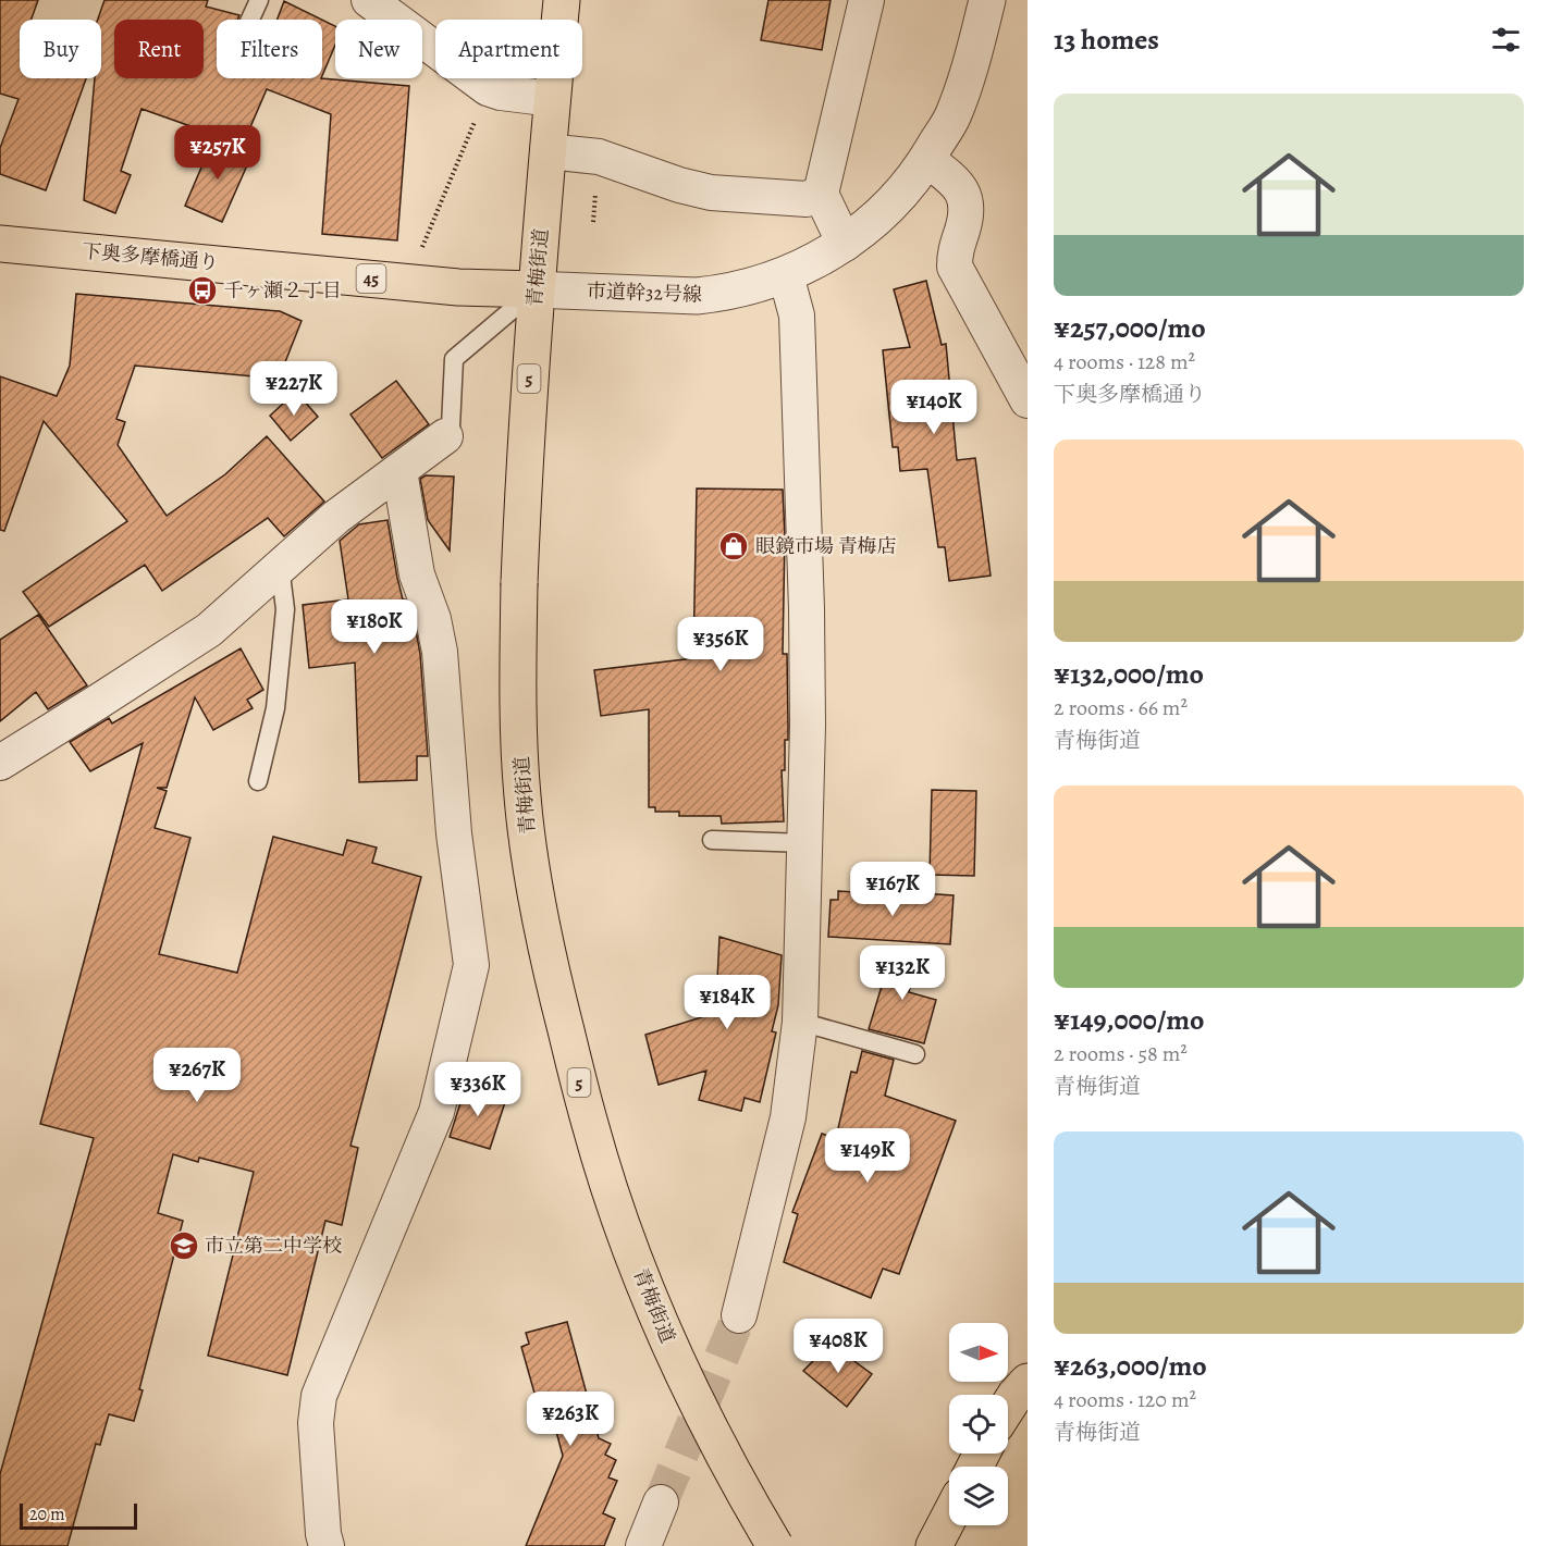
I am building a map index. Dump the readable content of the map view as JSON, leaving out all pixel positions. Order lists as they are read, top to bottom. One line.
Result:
{"streets":{"main road":["下奥多摩橋通り","青梅街道","45","5"],"street":["市道幹32号線"]},"crossings":[["下奥多摩橋通り","青梅街道"],["下奥多摩橋通り","市道幹32号線"],["青梅街道","市道幹32号線"]],"places":{"bus stop":["千ヶ瀬２丁目"],"shop":["眼鏡市場 青梅店"],"school or university":["市立第二中学校"]},"scale_bar":"20 m","north":"right","page":{"heading":"13 homes","chip":["Buy","Rent","Filters","New","Apartment"],"list":[{"name":"¥257,000/mo","note":"4 rooms · 128 m² · 下奥多摩橋通り"},{"name":"¥132,000/mo","note":"2 rooms · 66 m² · 青梅街道"},{"name":"¥149,000/mo","note":"2 rooms · 58 m² · 青梅街道"},{"name":"¥263,000/mo","note":"4 rooms · 120 m² · 青梅街道"}],"price":["¥257K","¥227K","¥140K","¥180K","¥356K","¥167K","¥132K","¥184K","¥267K","¥336K","¥149K","¥408K","¥263K"],"scale":"20 m"}}
